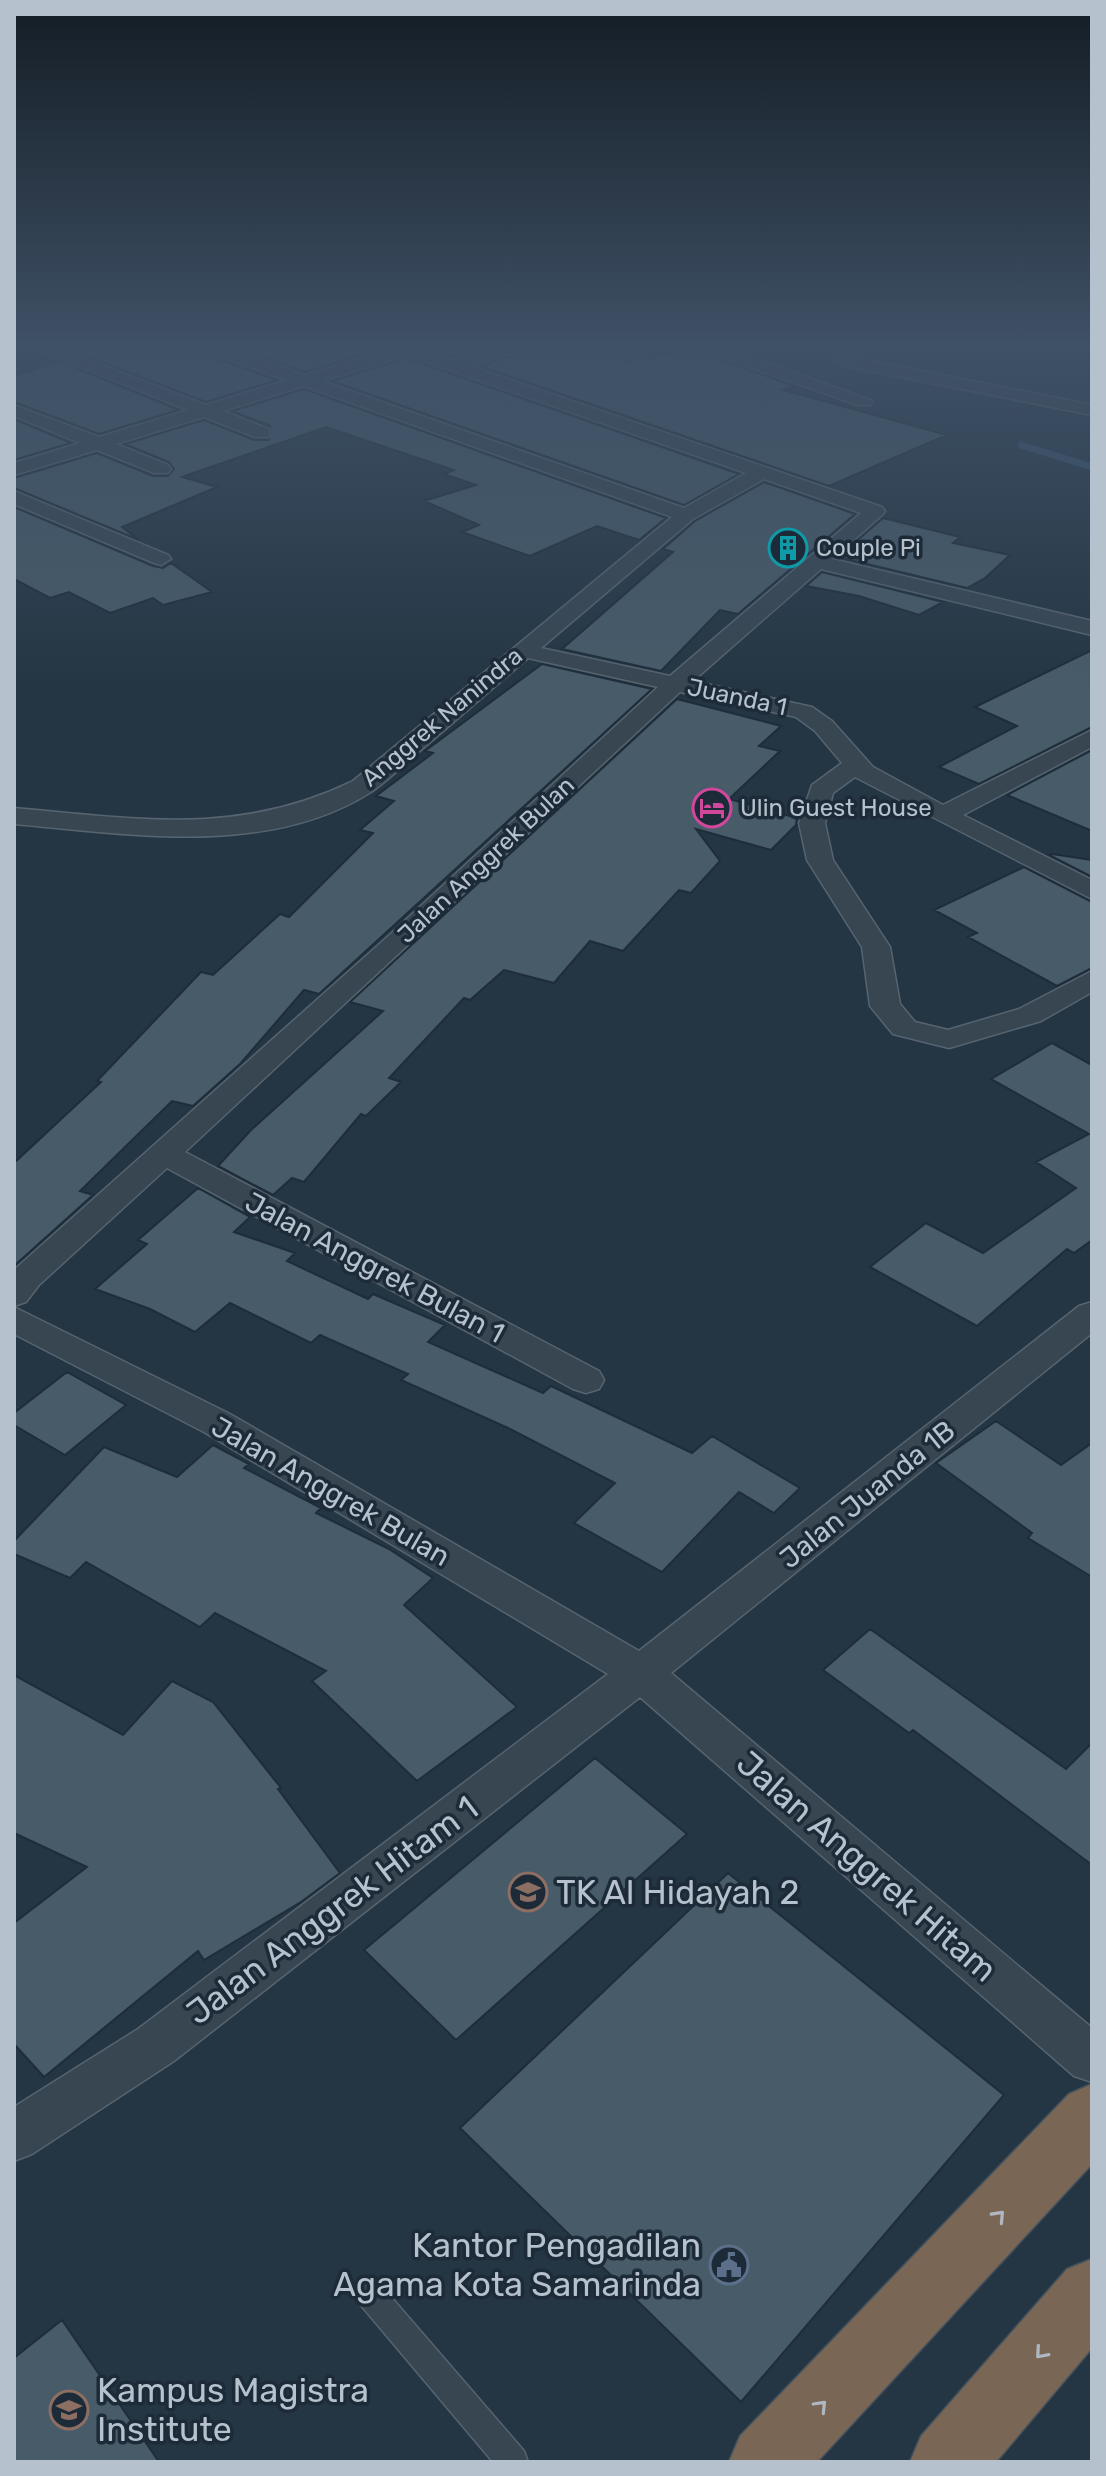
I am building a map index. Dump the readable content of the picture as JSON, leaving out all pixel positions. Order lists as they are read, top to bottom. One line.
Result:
{"streets":{"street":["Juanda 1","Anggrek Nanindra","Jalan Anggrek Bulan","Jalan Anggrek Bulan 1","Jalan Juanda 1B","Jalan Anggrek Hitam","Jalan Anggrek Hitam 1"]},"crossings":[["Juanda 1","Anggrek Nanindra"],["Juanda 1","Jalan Anggrek Bulan"],["Anggrek Nanindra","Jalan Anggrek Bulan"],["Jalan Anggrek Bulan","Jalan Anggrek Bulan 1"],["Jalan Anggrek Bulan","Jalan Juanda 1B"],["Jalan Anggrek Bulan","Jalan Anggrek Hitam"],["Jalan Anggrek Bulan","Jalan Anggrek Hitam 1"],["Jalan Juanda 1B","Jalan Anggrek Hitam"],["Jalan Juanda 1B","Jalan Anggrek Hitam 1"],["Jalan Anggrek Hitam","Jalan Anggrek Hitam 1"]],"places":{"building":["Couple Pi"],"hotel":["Ulin Guest House"],"school or university":["TK Al Hidayah 2","Kampus Magistra Institute"],"public building":["Kantor Pengadilan Agama Kota Samarinda"]}}
